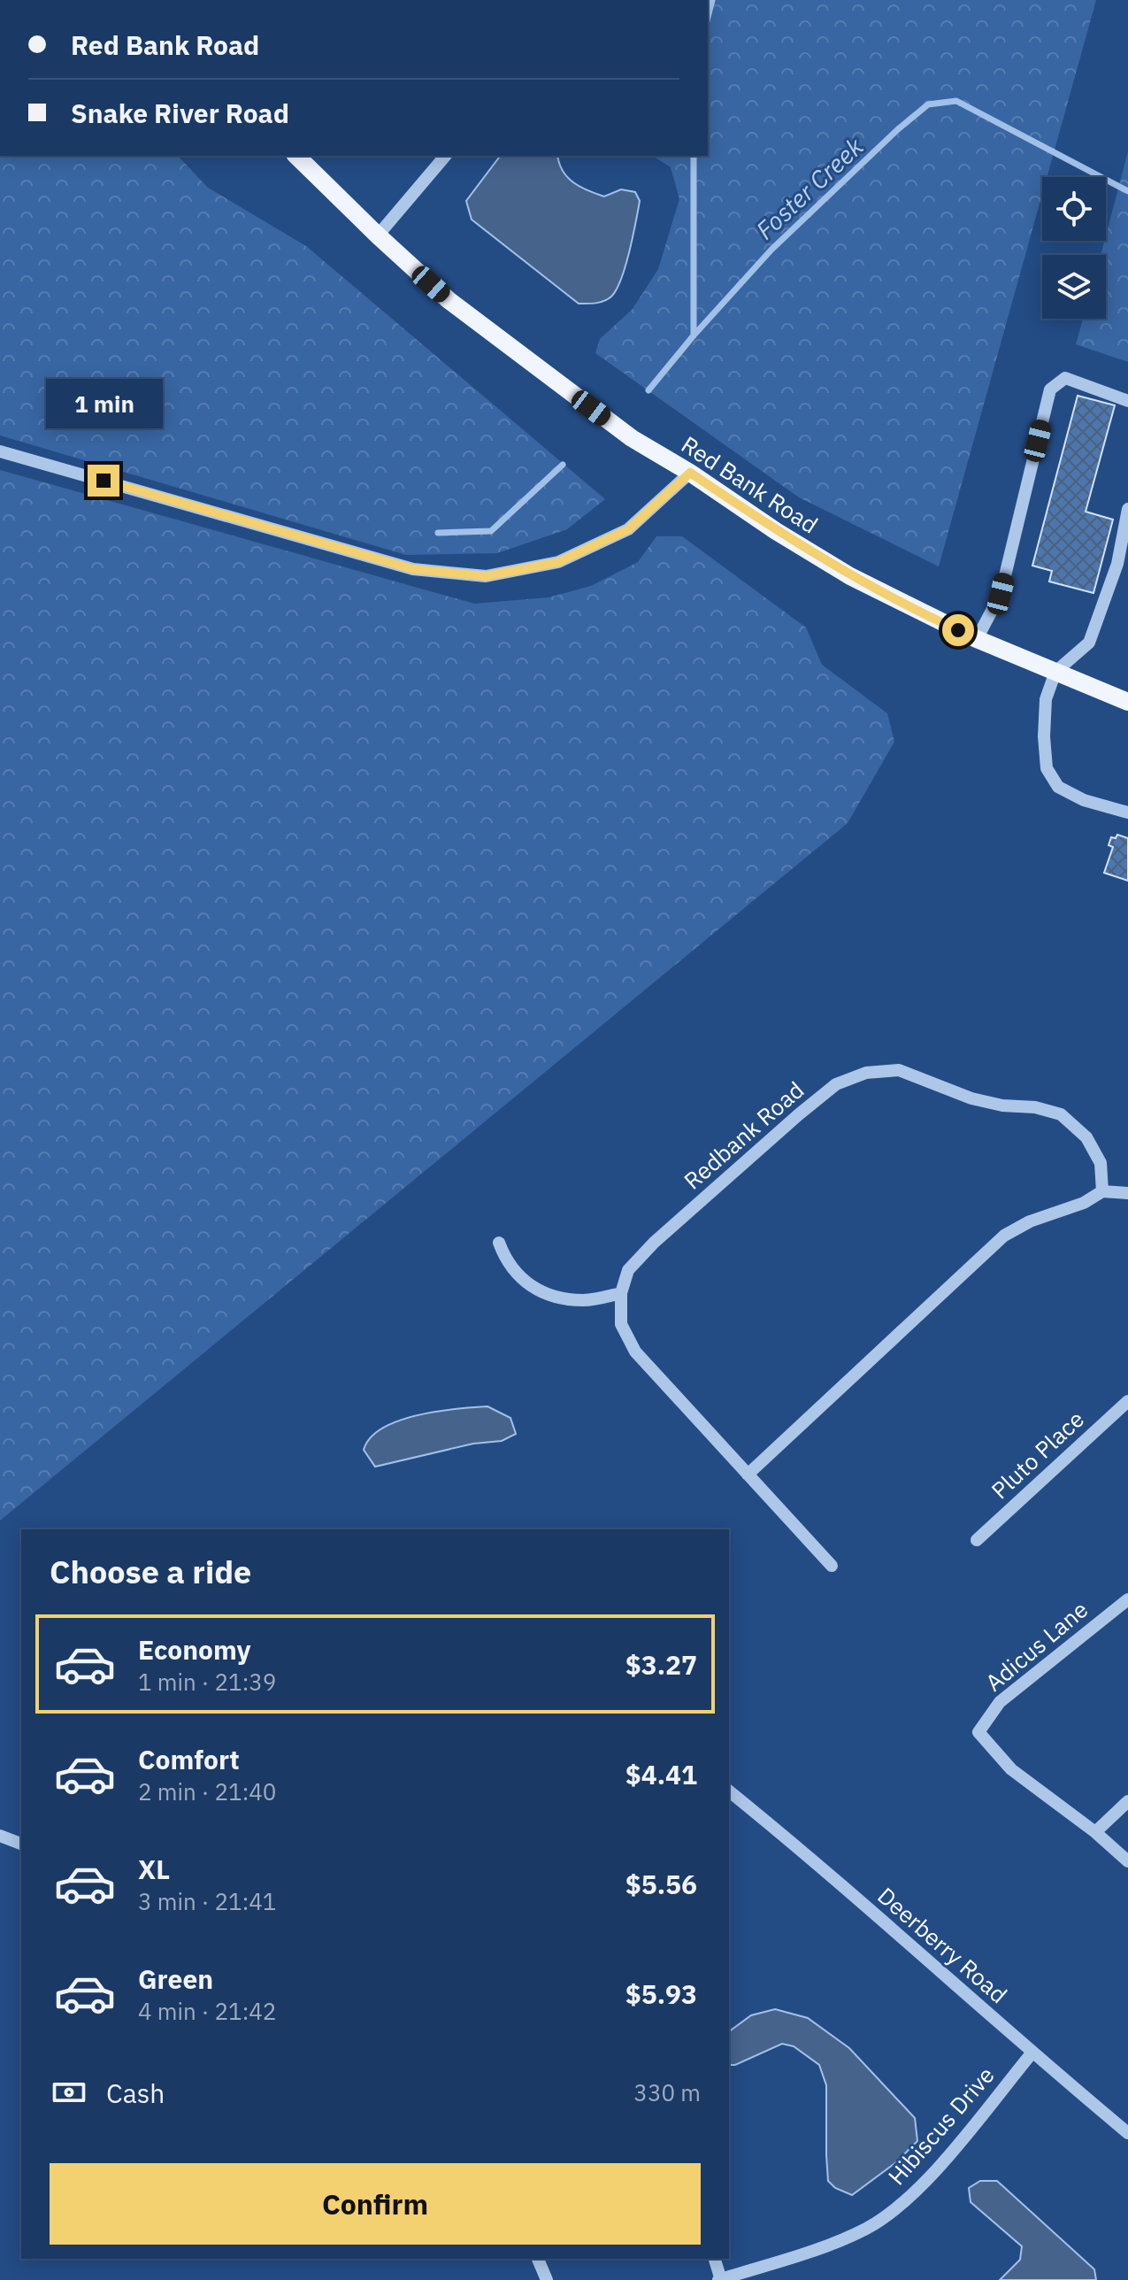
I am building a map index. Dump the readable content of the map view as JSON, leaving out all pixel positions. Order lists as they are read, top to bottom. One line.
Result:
{"streets":{"main road":["Red Bank Road"],"street":["Redbank Road","Pluto Place","Adicus Lane","Deerberry Road","Hibiscus Drive"]},"crossings":[["Deerberry Road","Hibiscus Drive"]],"water":["Foster Creek"],"page":{"banner":["Red Bank Road","Snake River Road"],"bubble":"1 min","heading":"Choose a ride","list":[{"name":"Economy","note":"1 min · 21:39","value":"$3.27"},{"name":"Comfort","note":"2 min · 21:40","value":"$4.41"},{"name":"XL","note":"3 min · 21:41","value":"$5.56"},{"name":"Green","note":"4 min · 21:42","value":"$5.93"}],"pay":["Cash","330 m"],"buttons":"Confirm"}}
